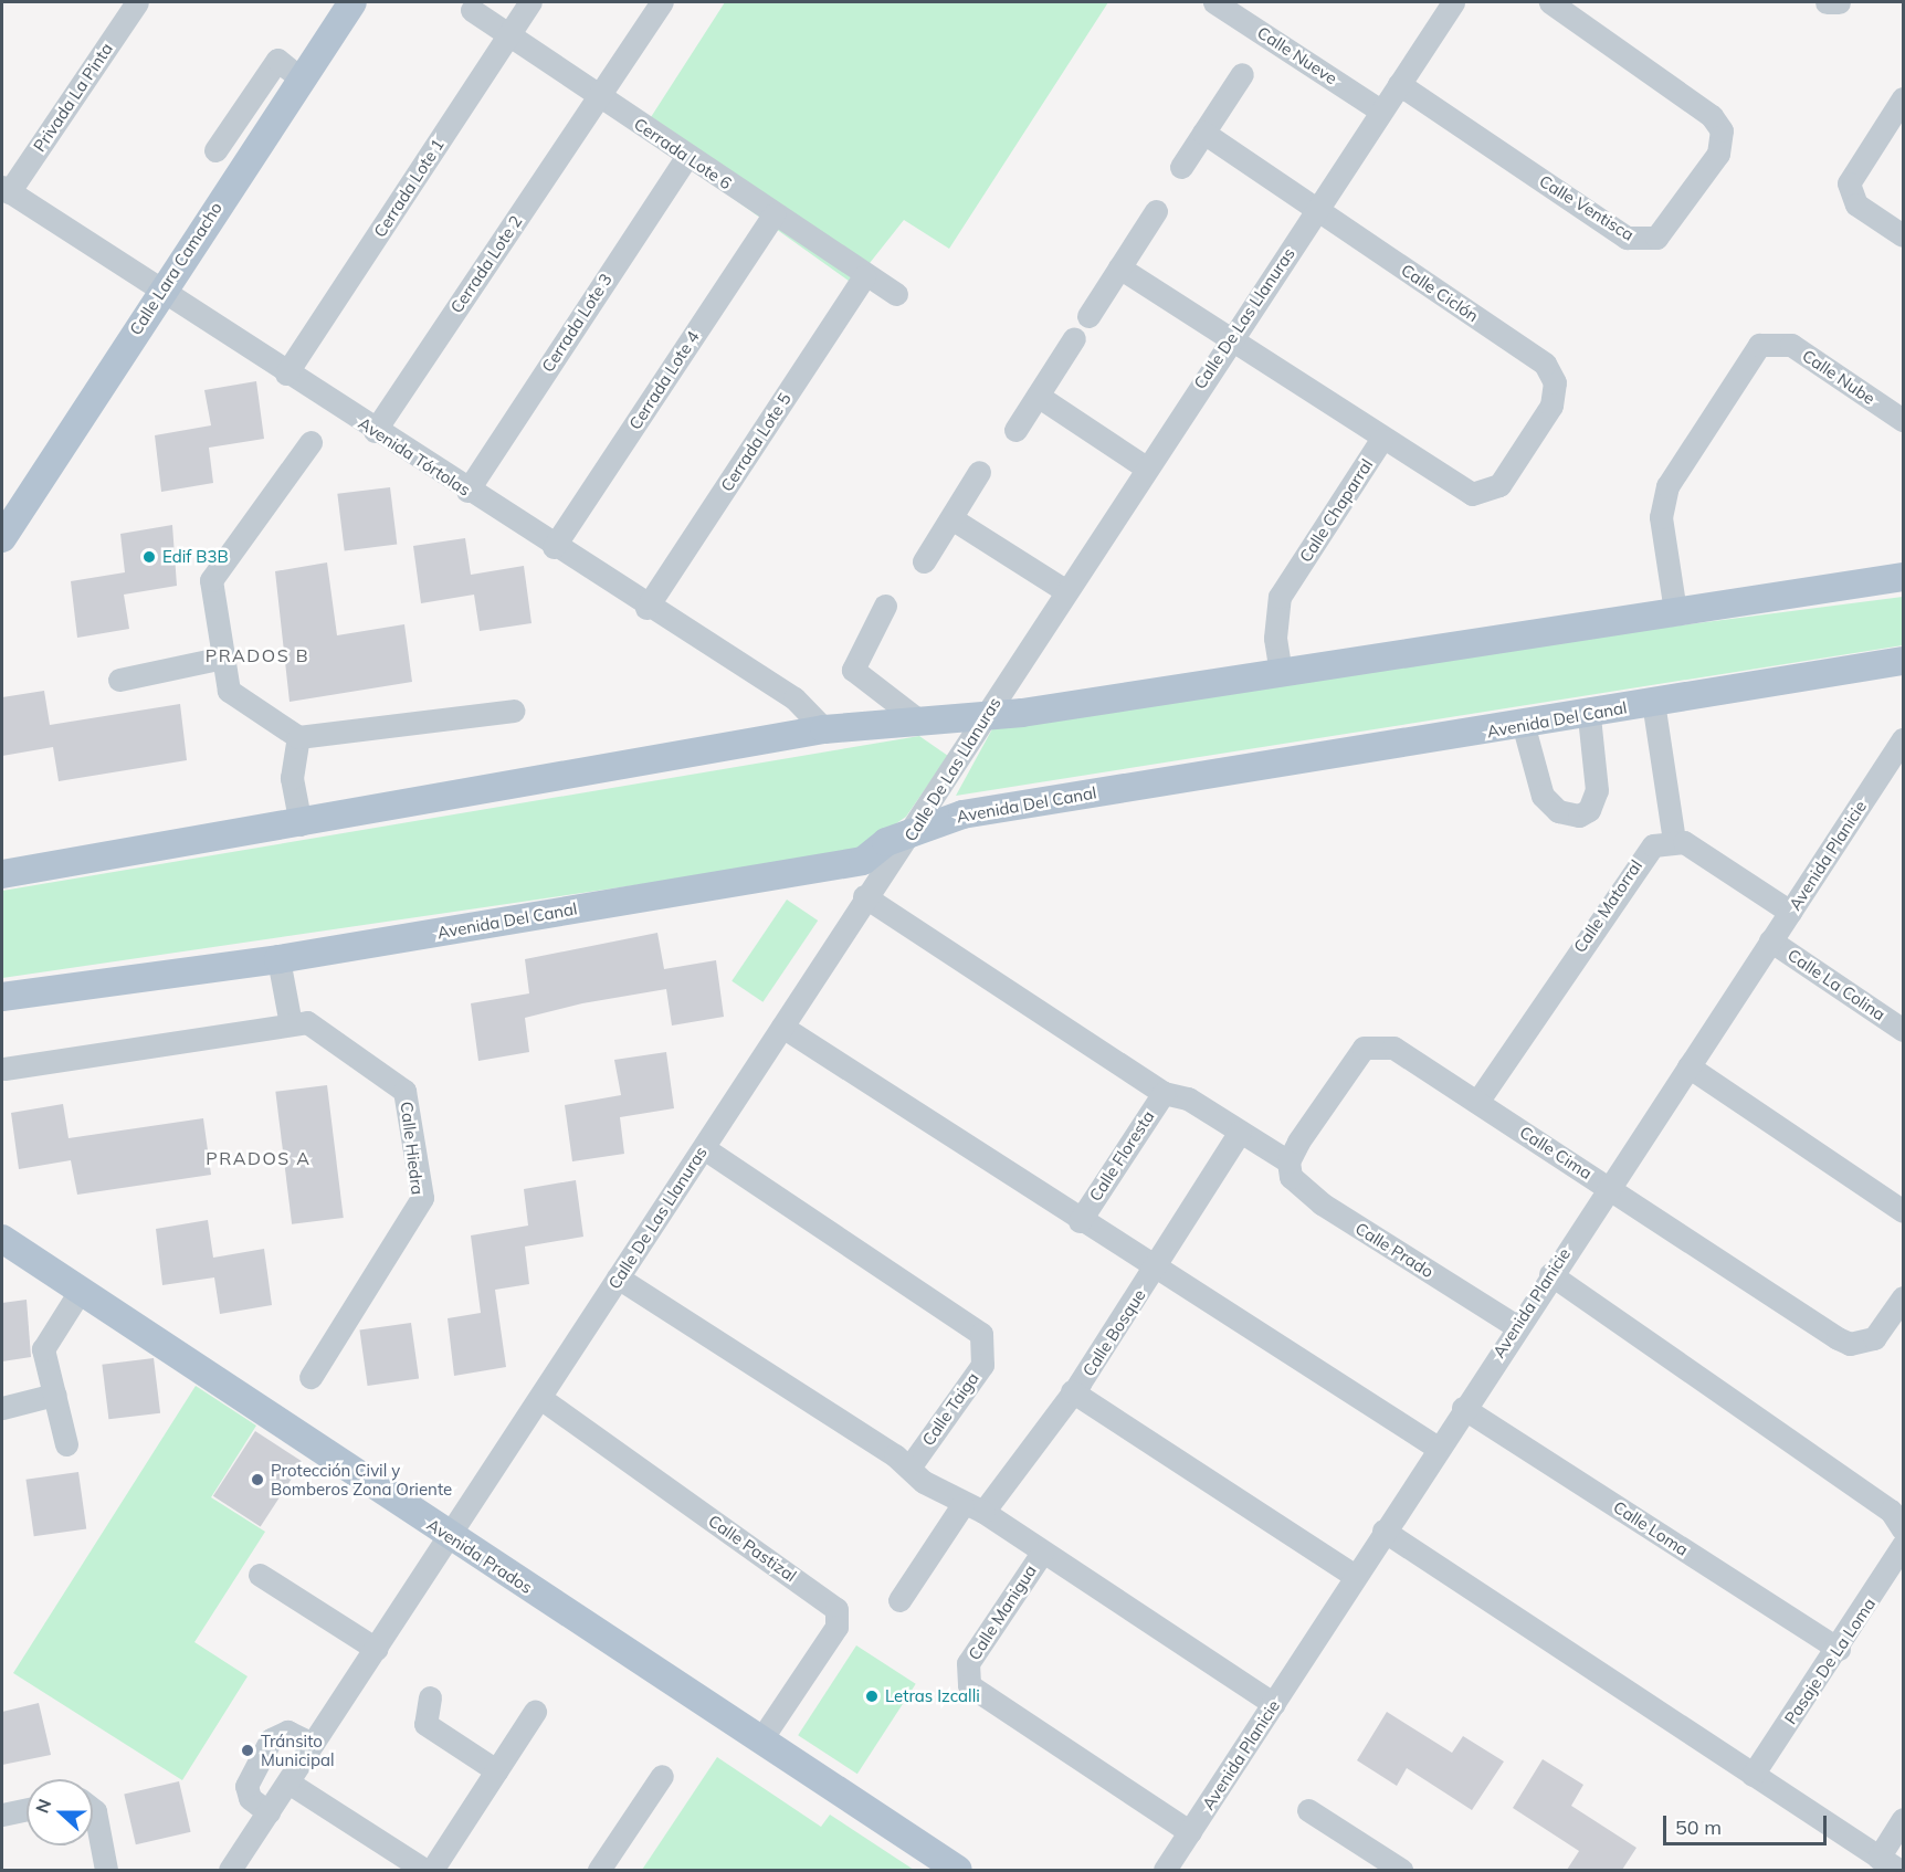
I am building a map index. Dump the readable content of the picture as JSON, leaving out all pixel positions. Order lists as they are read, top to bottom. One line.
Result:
{"streets":{"main road":["Calle Lara Camacho","Avenida Del Canal","Avenida Prados"],"street":["Calle Nueve","Privada La Pinta","Cerrada Lote 6","Cerrada Lote 1","Calle Ventisca","Cerrada Lote 2","Calle Ciclón","Calle De Las Llanuras","Cerrada Lote 3","Calle Nube","Cerrada Lote 4","Cerrada Lote 5","Avenida Tórtolas","Calle Chaparral","Avenida Planicie","Calle Matorral","Calle La Colina","Calle Hiedra","Calle Cima","Calle Floresta","Calle Prado","Calle Bosque","Calle Taiga","Calle Loma","Calle Pastizal","Calle Manigua","Pasaje De La Loma"]},"crossings":[["Calle Nueve","Calle De Las Llanuras"],["Privada La Pinta","Avenida Tórtolas"],["Cerrada Lote 6","Cerrada Lote 1"],["Cerrada Lote 6","Cerrada Lote 2"],["Cerrada Lote 6","Cerrada Lote 3"],["Cerrada Lote 6","Cerrada Lote 4"],["Cerrada Lote 6","Cerrada Lote 5"],["Cerrada Lote 1","Avenida Tórtolas"],["Calle Ventisca","Calle De Las Llanuras"],["Cerrada Lote 2","Avenida Tórtolas"],["Calle Lara Camacho","Avenida Tórtolas"],["Calle Ciclón","Calle De Las Llanuras"],["Calle Ciclón","Calle Chaparral"],["Calle De Las Llanuras","Avenida Del Canal"],["Calle De Las Llanuras","Calle Floresta"],["Calle De Las Llanuras","Calle Taiga"],["Calle De Las Llanuras","Calle Pastizal"],["Calle De Las Llanuras","Avenida Prados"],["Cerrada Lote 3","Avenida Tórtolas"],["Cerrada Lote 4","Avenida Tórtolas"],["Cerrada Lote 5","Avenida Tórtolas"],["Avenida Planicie","Calle La Colina"],["Avenida Planicie","Calle Cima"],["Avenida Planicie","Calle Prado"],["Avenida Planicie","Calle Bosque"],["Avenida Planicie","Calle Loma"],["Avenida Planicie","Calle Manigua"],["Calle Matorral","Calle Cima"],["Calle Cima","Calle Prado"],["Calle Loma","Pasaje De La Loma"],["Calle Pastizal","Avenida Prados"]],"districts":["PRADOS B","PRADOS A"],"places":["Edif B3B","Protección Civil y Bomberos Zona Oriente","Letras Izcalli","Tránsito Municipal"],"scale_bar":"50 m","north":"left"}
